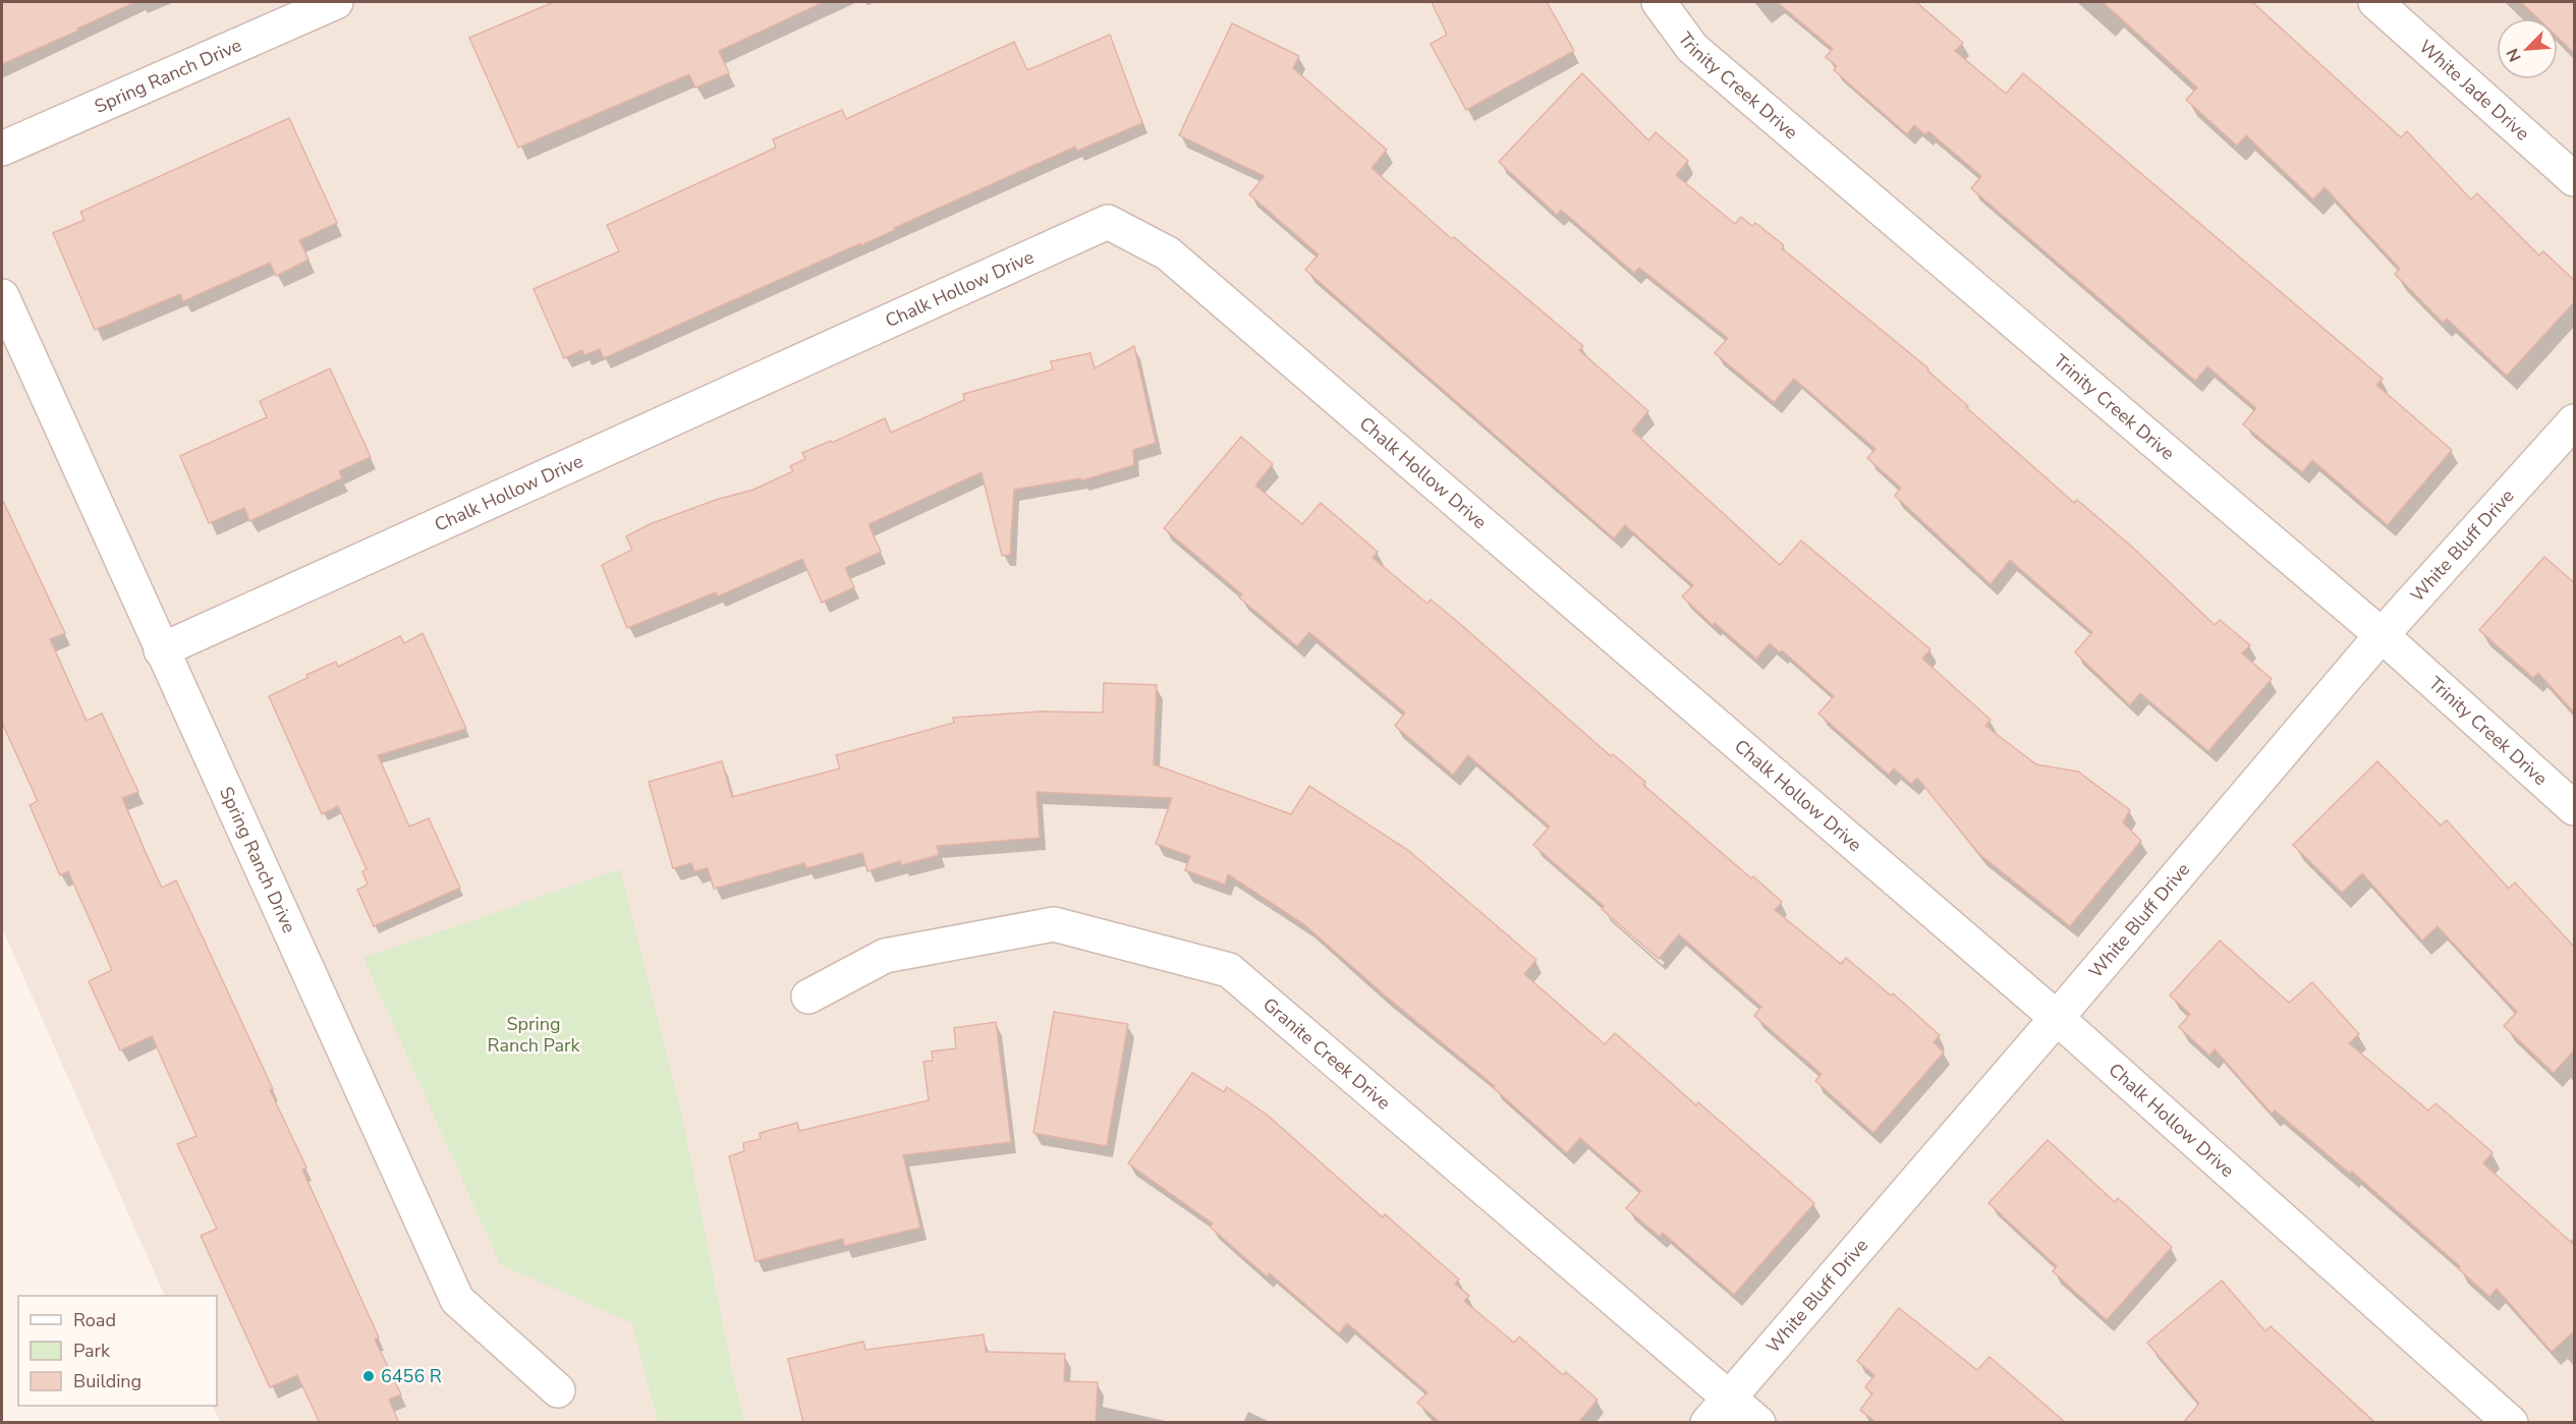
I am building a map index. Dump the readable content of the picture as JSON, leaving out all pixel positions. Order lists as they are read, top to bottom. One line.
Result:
{"streets":{"street":["Spring Ranch Drive","Trinity Creek Drive","White Jade Drive","Chalk Hollow Drive","White Bluff Drive","Granite Creek Drive"]},"crossings":[["Spring Ranch Drive","Chalk Hollow Drive"],["Trinity Creek Drive","White Bluff Drive"],["Chalk Hollow Drive","White Bluff Drive"],["White Bluff Drive","Granite Creek Drive"]],"parks":["Spring Ranch Park"],"places":["6456 R"],"legend":["Road","Park","Building"],"north":"bottom left"}
